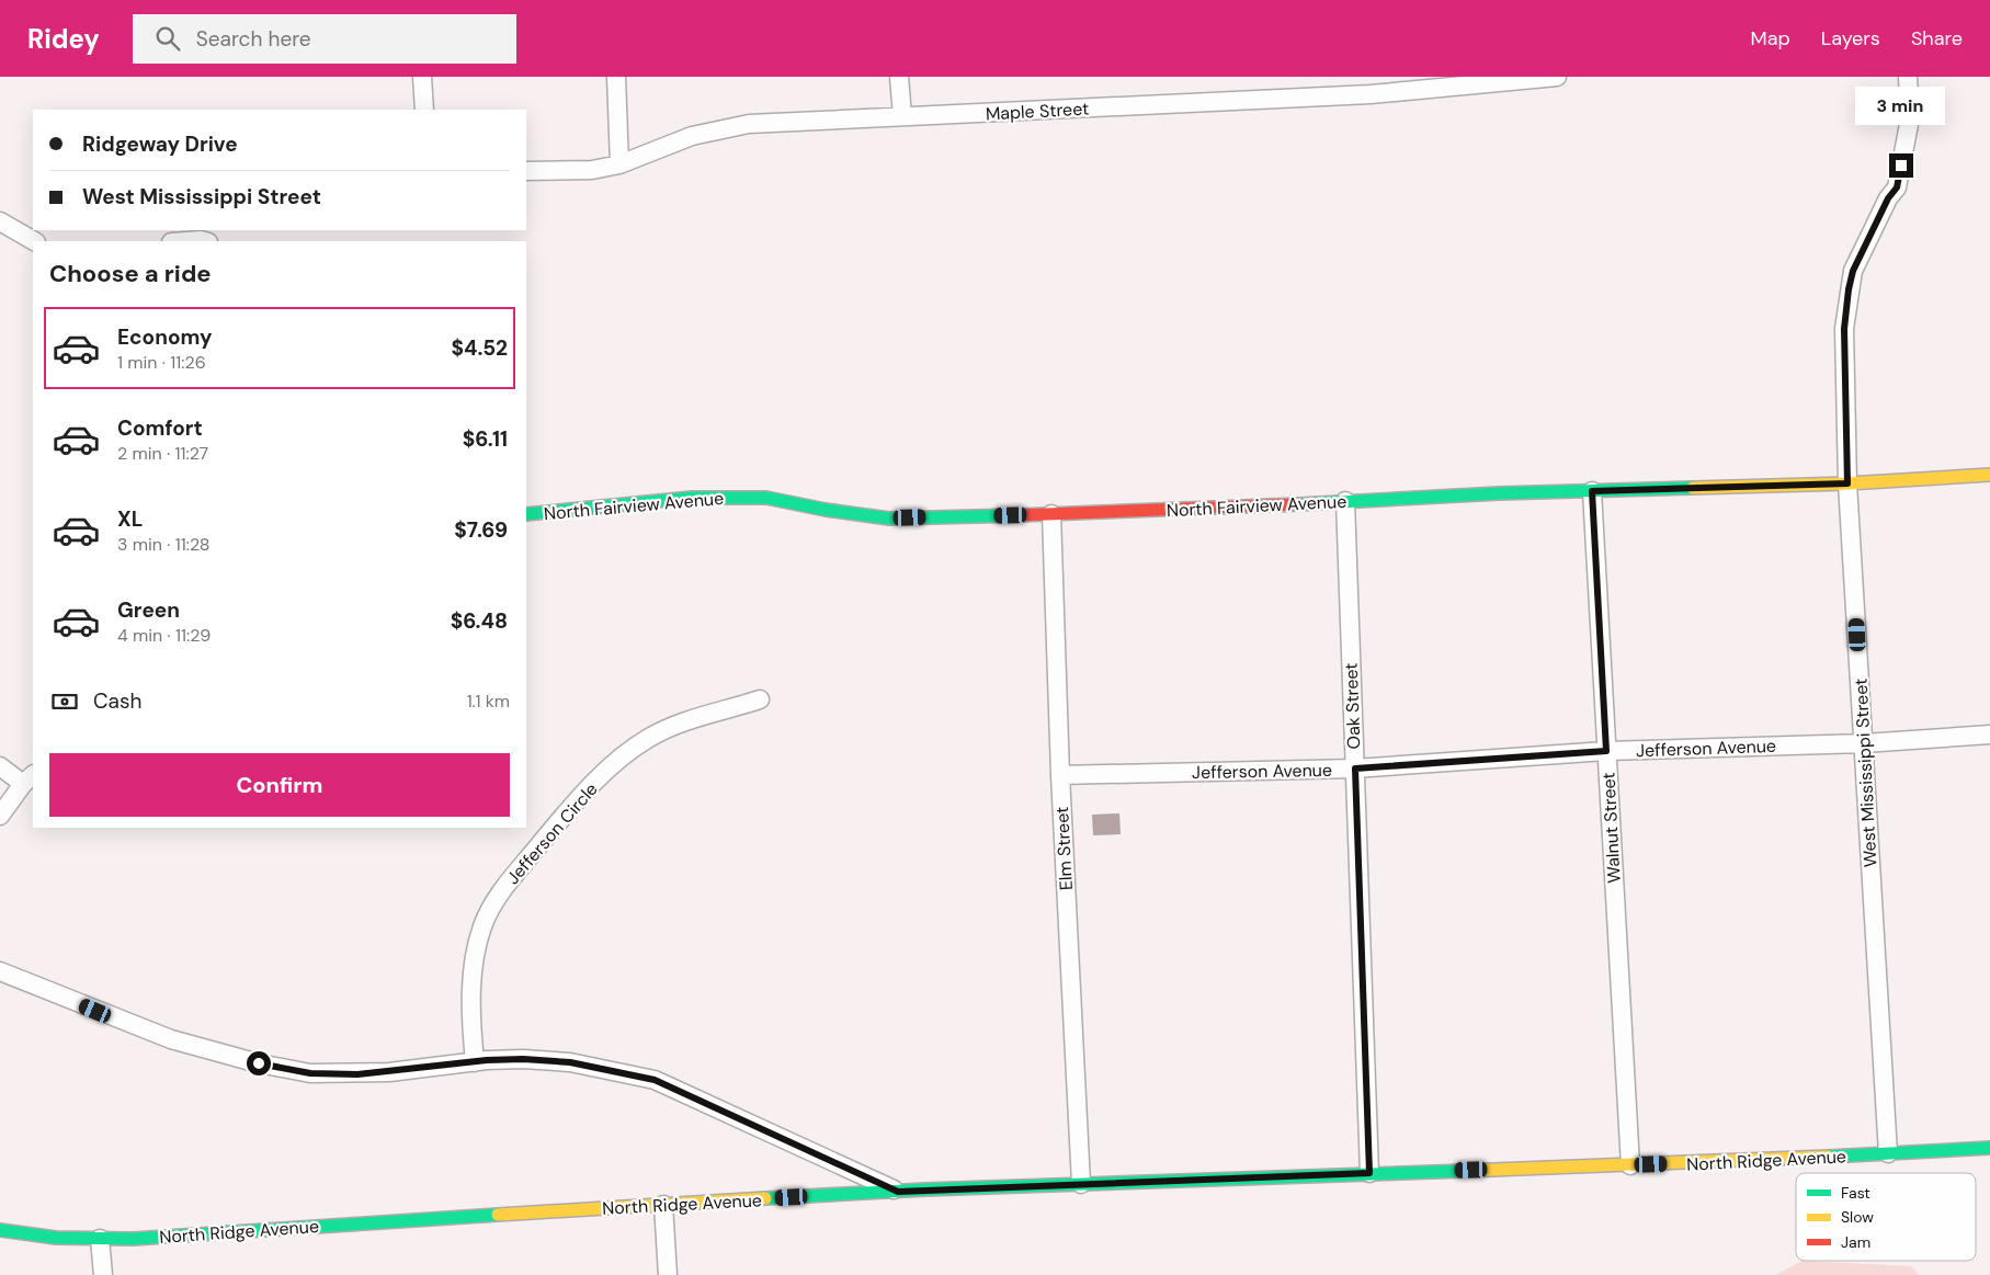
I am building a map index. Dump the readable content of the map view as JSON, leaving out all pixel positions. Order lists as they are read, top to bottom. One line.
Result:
{"streets":{"street":["Maple Street","North Fairview Avenue","Oak Street","Jefferson Avenue","West Mississippi Street","Walnut Street","Jefferson Circle","Elm Street","North Ridge Avenue"]},"crossings":[["North Fairview Avenue","Oak Street"],["North Fairview Avenue","West Mississippi Street"],["North Fairview Avenue","Walnut Street"],["North Fairview Avenue","Elm Street"],["Oak Street","Jefferson Avenue"],["Oak Street","North Ridge Avenue"],["Jefferson Avenue","West Mississippi Street"],["Jefferson Avenue","Walnut Street"],["Jefferson Avenue","Elm Street"],["West Mississippi Street","North Ridge Avenue"],["Walnut Street","North Ridge Avenue"],["Elm Street","North Ridge Avenue"]],"legend":["Fast","Slow","Jam"],"page":{"header":"Ridey","search":"Search here","nav":["Map","Layers","Share"],"bubble":"3 min","banner":["Ridgeway Drive","West Mississippi Street"],"heading":"Choose a ride","list":[{"name":"Economy","note":"1 min · 11:26","value":"$4.52"},{"name":"Comfort","note":"2 min · 11:27","value":"$6.11"},{"name":"XL","note":"3 min · 11:28","value":"$7.69"},{"name":"Green","note":"4 min · 11:29","value":"$6.48"}],"pay":["Cash","1.1 km"],"buttons":"Confirm"}}
